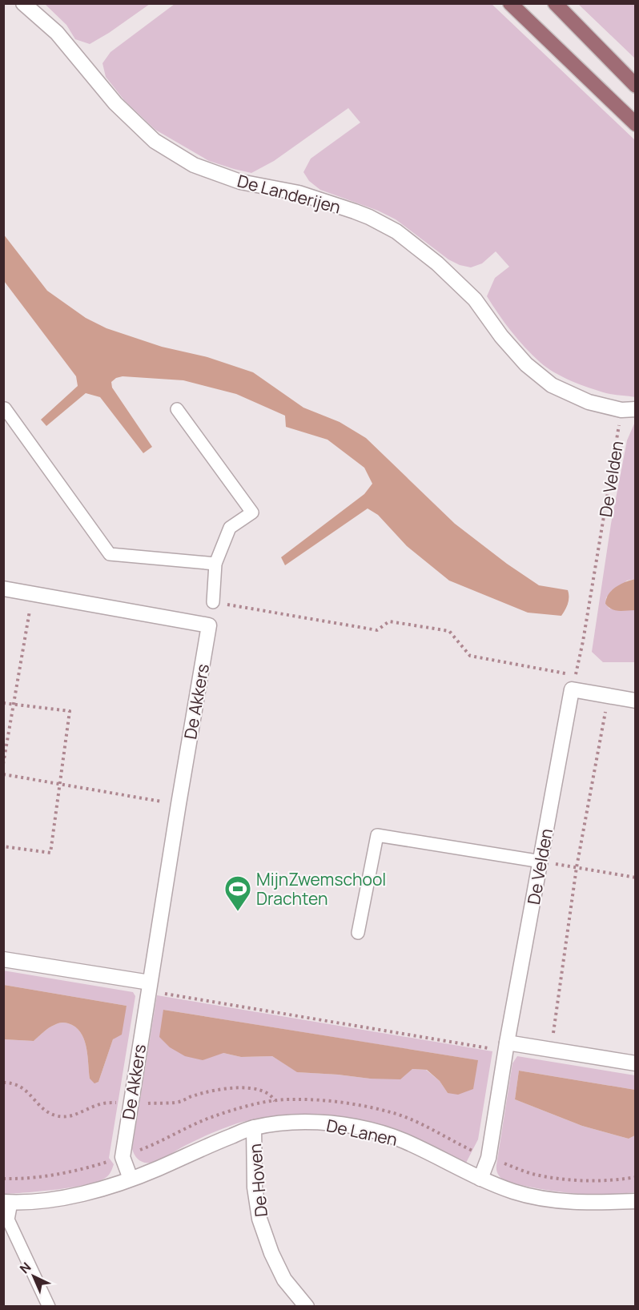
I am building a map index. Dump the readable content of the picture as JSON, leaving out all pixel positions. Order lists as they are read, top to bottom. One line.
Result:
{"streets":{"street":["De Landerijen","De Velden","De Akkers","De Lanen","De Hoven"]},"crossings":[["De Landerijen","De Velden"],["De Velden","De Lanen"],["De Akkers","De Lanen"],["De Lanen","De Hoven"]],"places":{"sports":["MijnZwemschool Drachten"]},"north":"top left"}
